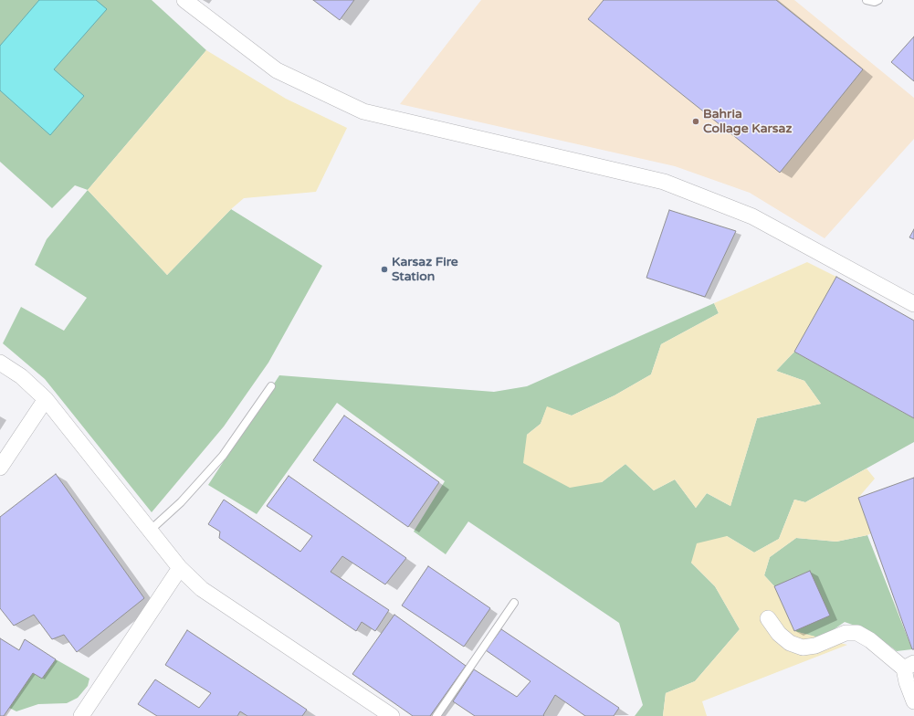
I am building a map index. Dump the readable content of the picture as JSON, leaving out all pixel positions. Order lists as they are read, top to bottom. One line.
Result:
{"places":["Bahria Collage Karsaz","Karsaz Fire Station"]}
